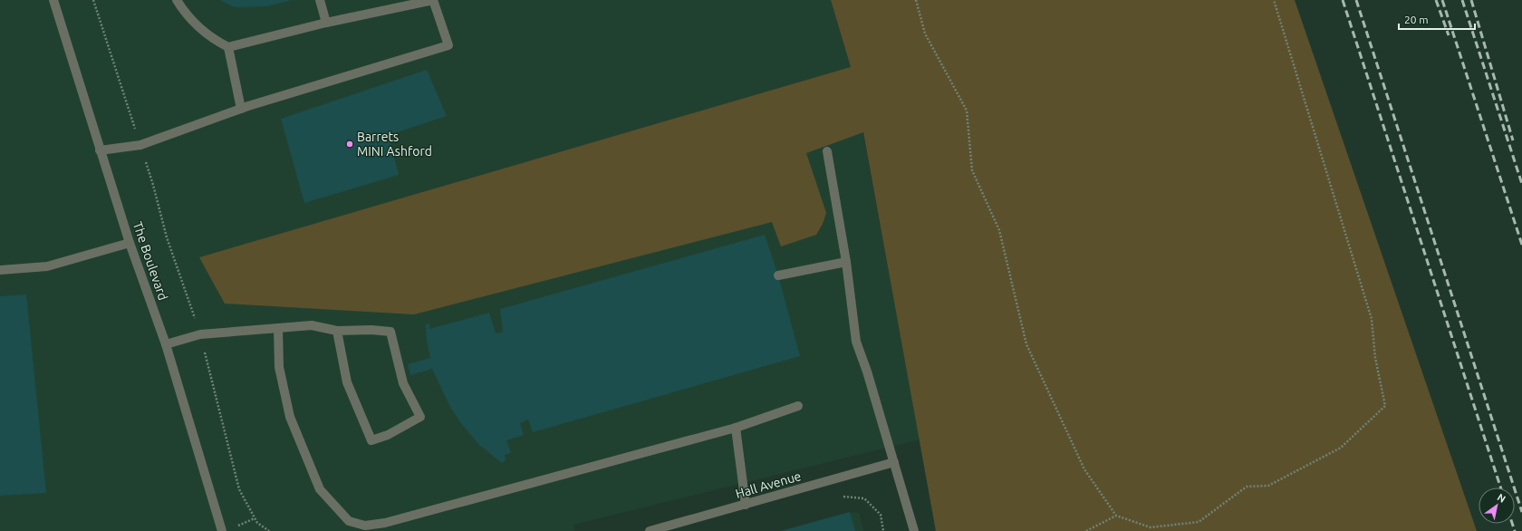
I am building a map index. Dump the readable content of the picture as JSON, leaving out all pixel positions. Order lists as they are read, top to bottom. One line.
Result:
{"streets":{"street":["The Boulevard","Hall Avenue"]},"places":["Barrets MINI Ashford"],"scale_bar":"20 m","north":"top right"}
